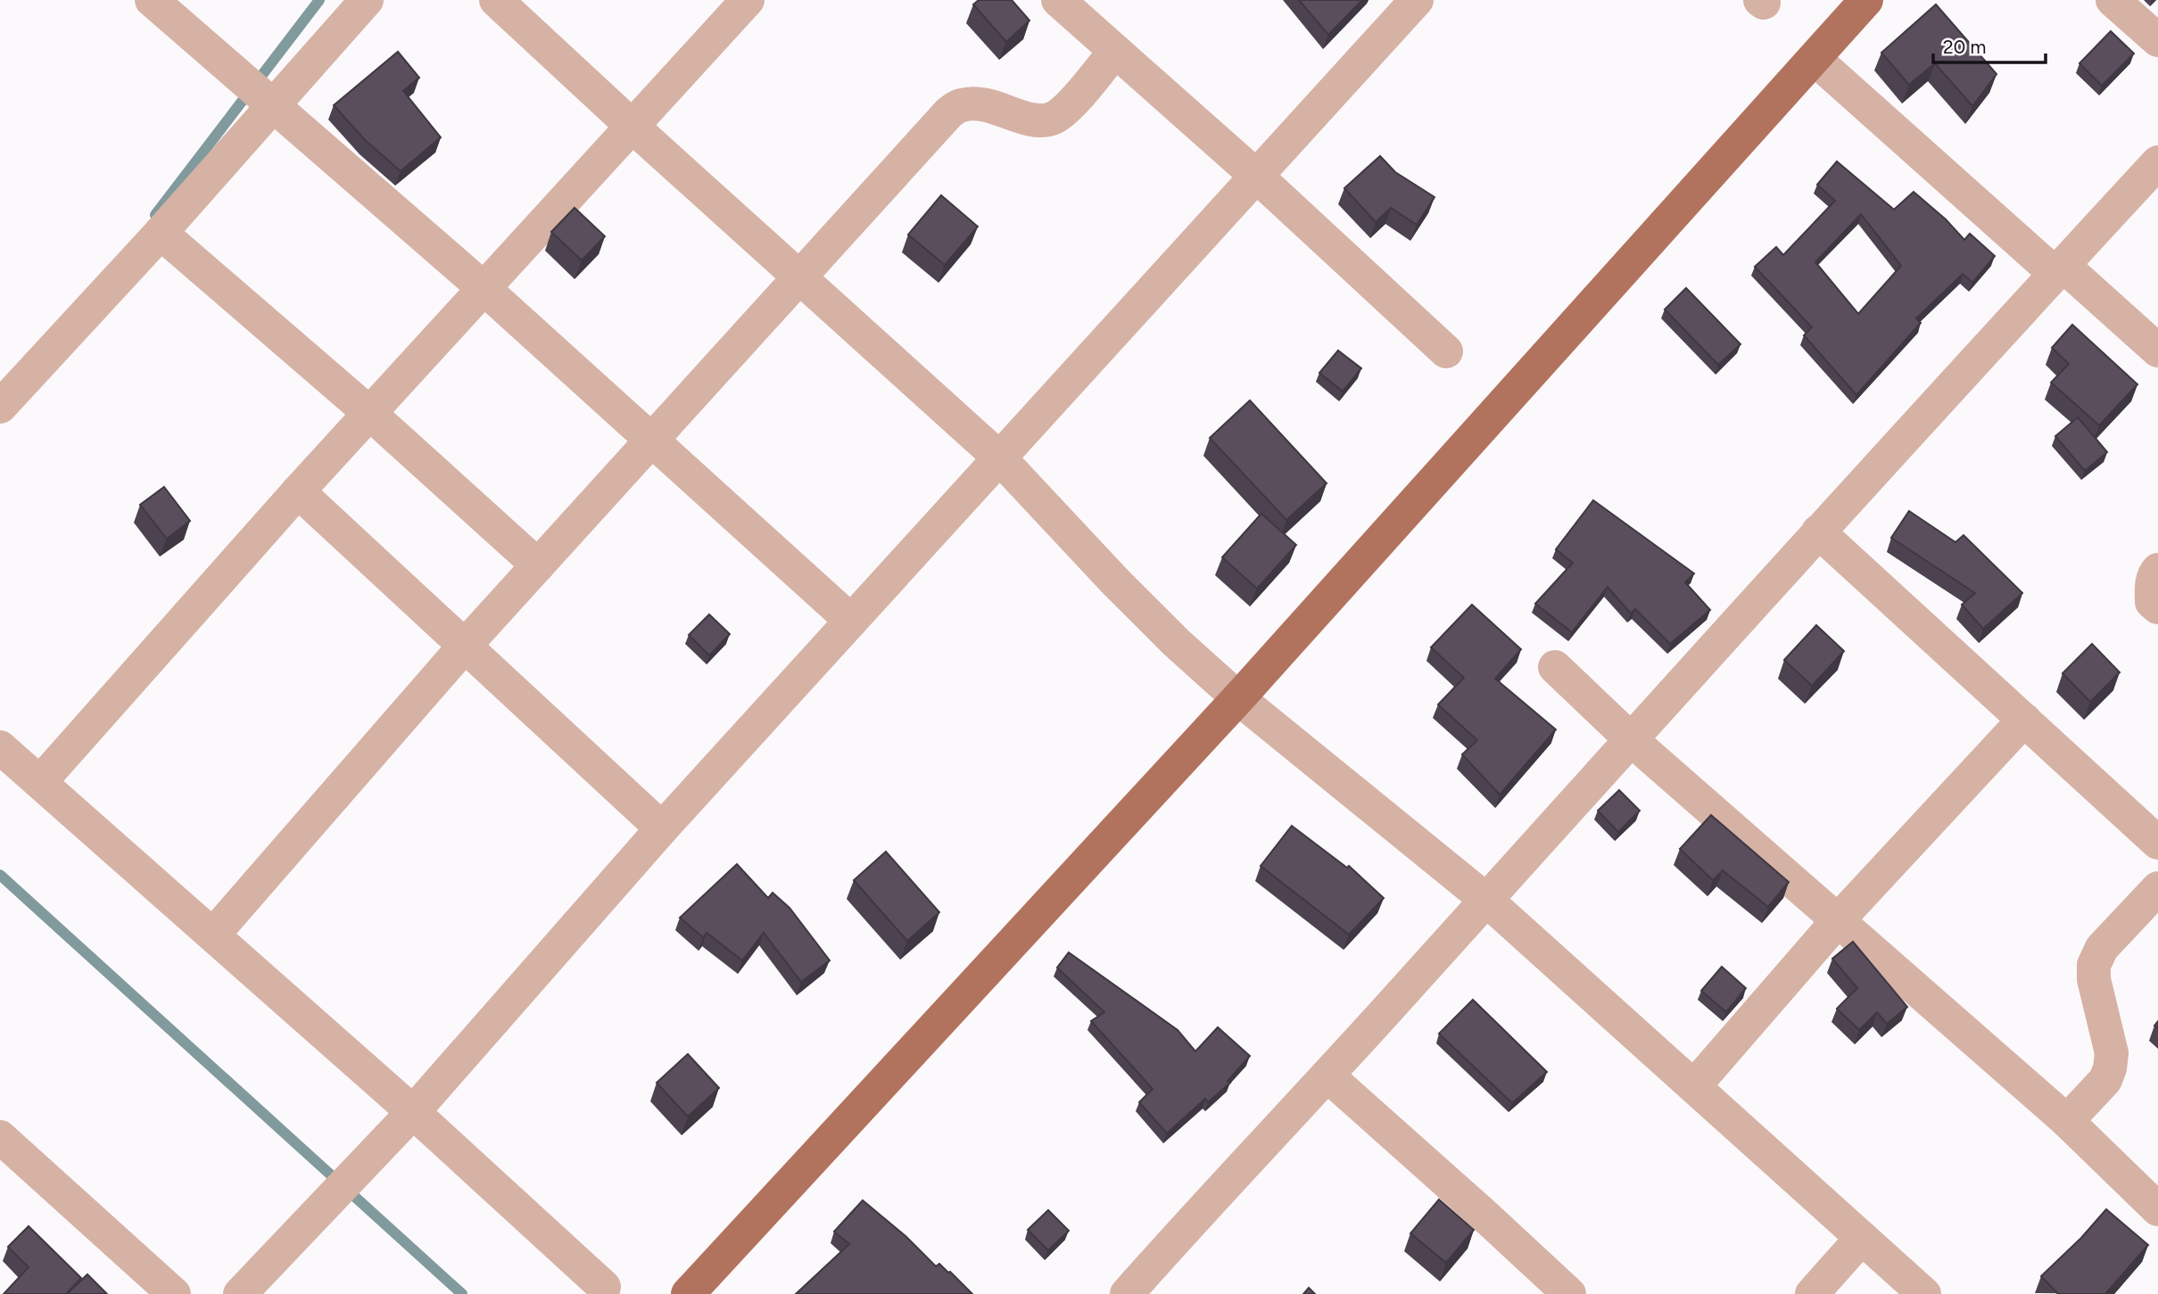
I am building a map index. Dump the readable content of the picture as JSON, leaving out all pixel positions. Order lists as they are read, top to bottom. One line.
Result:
{"scale_bar":"20 m"}
